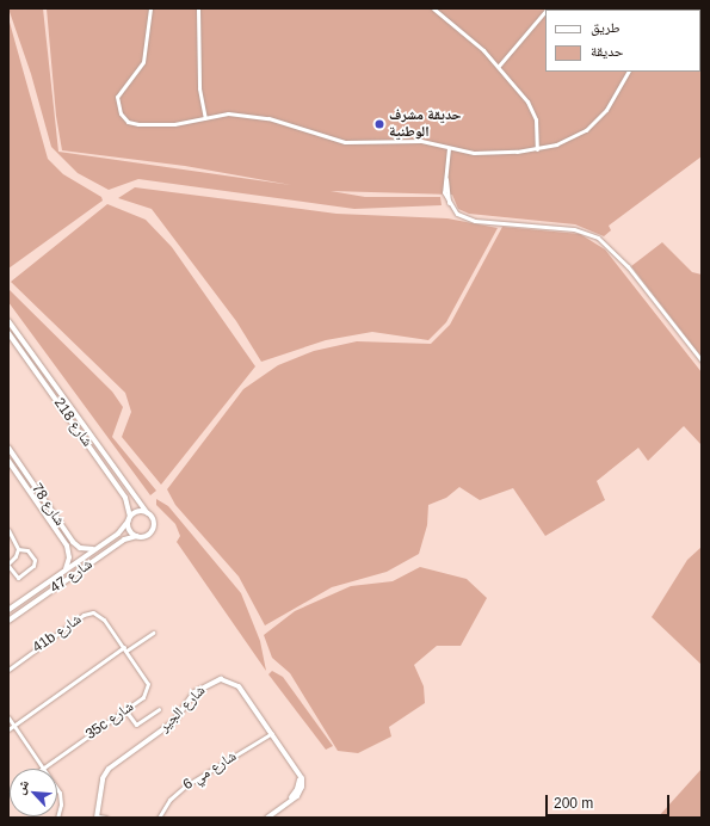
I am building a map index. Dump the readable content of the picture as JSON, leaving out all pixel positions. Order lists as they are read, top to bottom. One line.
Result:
{"streets":{"street":["شارع 218","شارع 78","شارع 47","41b شارع","شارع الجير","35c شارع","شارع مي 6"]},"crossings":[["شارع 218","شارع 47"],["شارع 78","شارع 47"],["41b شارع","35c شارع"],["شارع الجير","شارع مي 6"]],"places":["حديقة مشرف الوطنية"],"legend":["طريق","حديقة"],"scale_bar":"200 m","north":"top left"}
